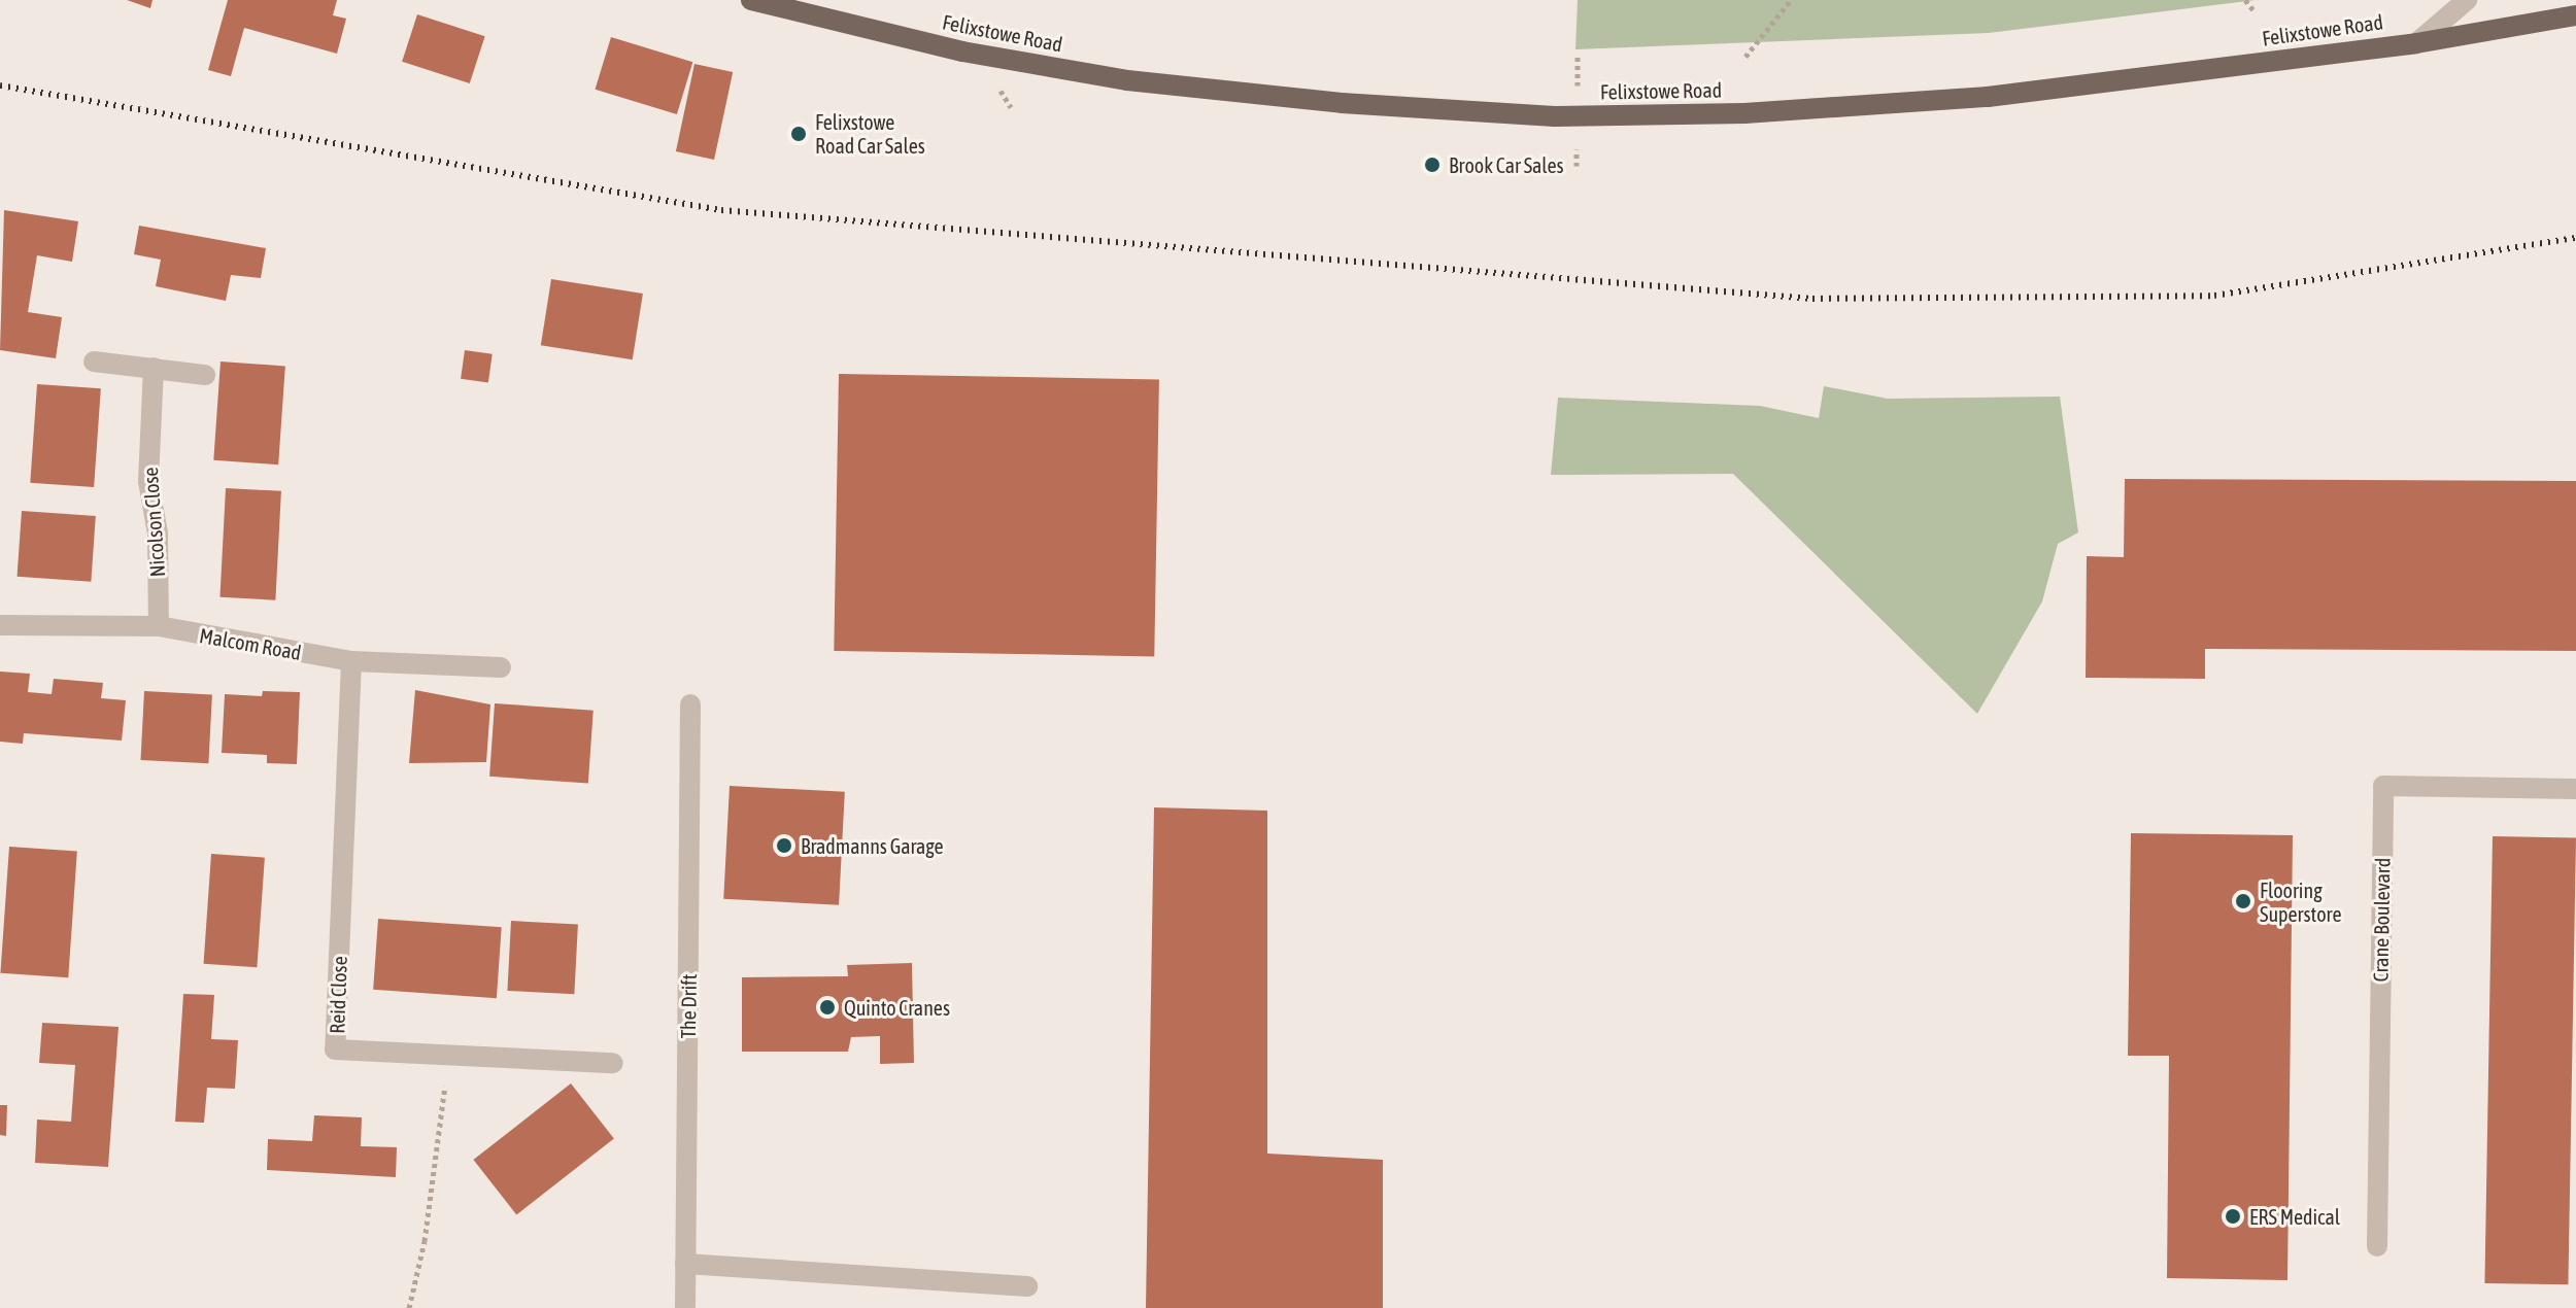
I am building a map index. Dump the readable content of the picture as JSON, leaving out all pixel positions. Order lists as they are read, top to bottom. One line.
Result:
{"streets":{"main road":["Felixstowe Road"],"street":["Nicolson Close","Malcom Road","Crane Boulevard","Reid Close","The Drift"]},"crossings":[["Nicolson Close","Malcom Road"],["Malcom Road","Reid Close"]],"places":["Felixstowe Road Car Sales","Brook Car Sales","Bradmanns Garage","Flooring Superstore","Quinto Cranes","ERS Medical"]}
